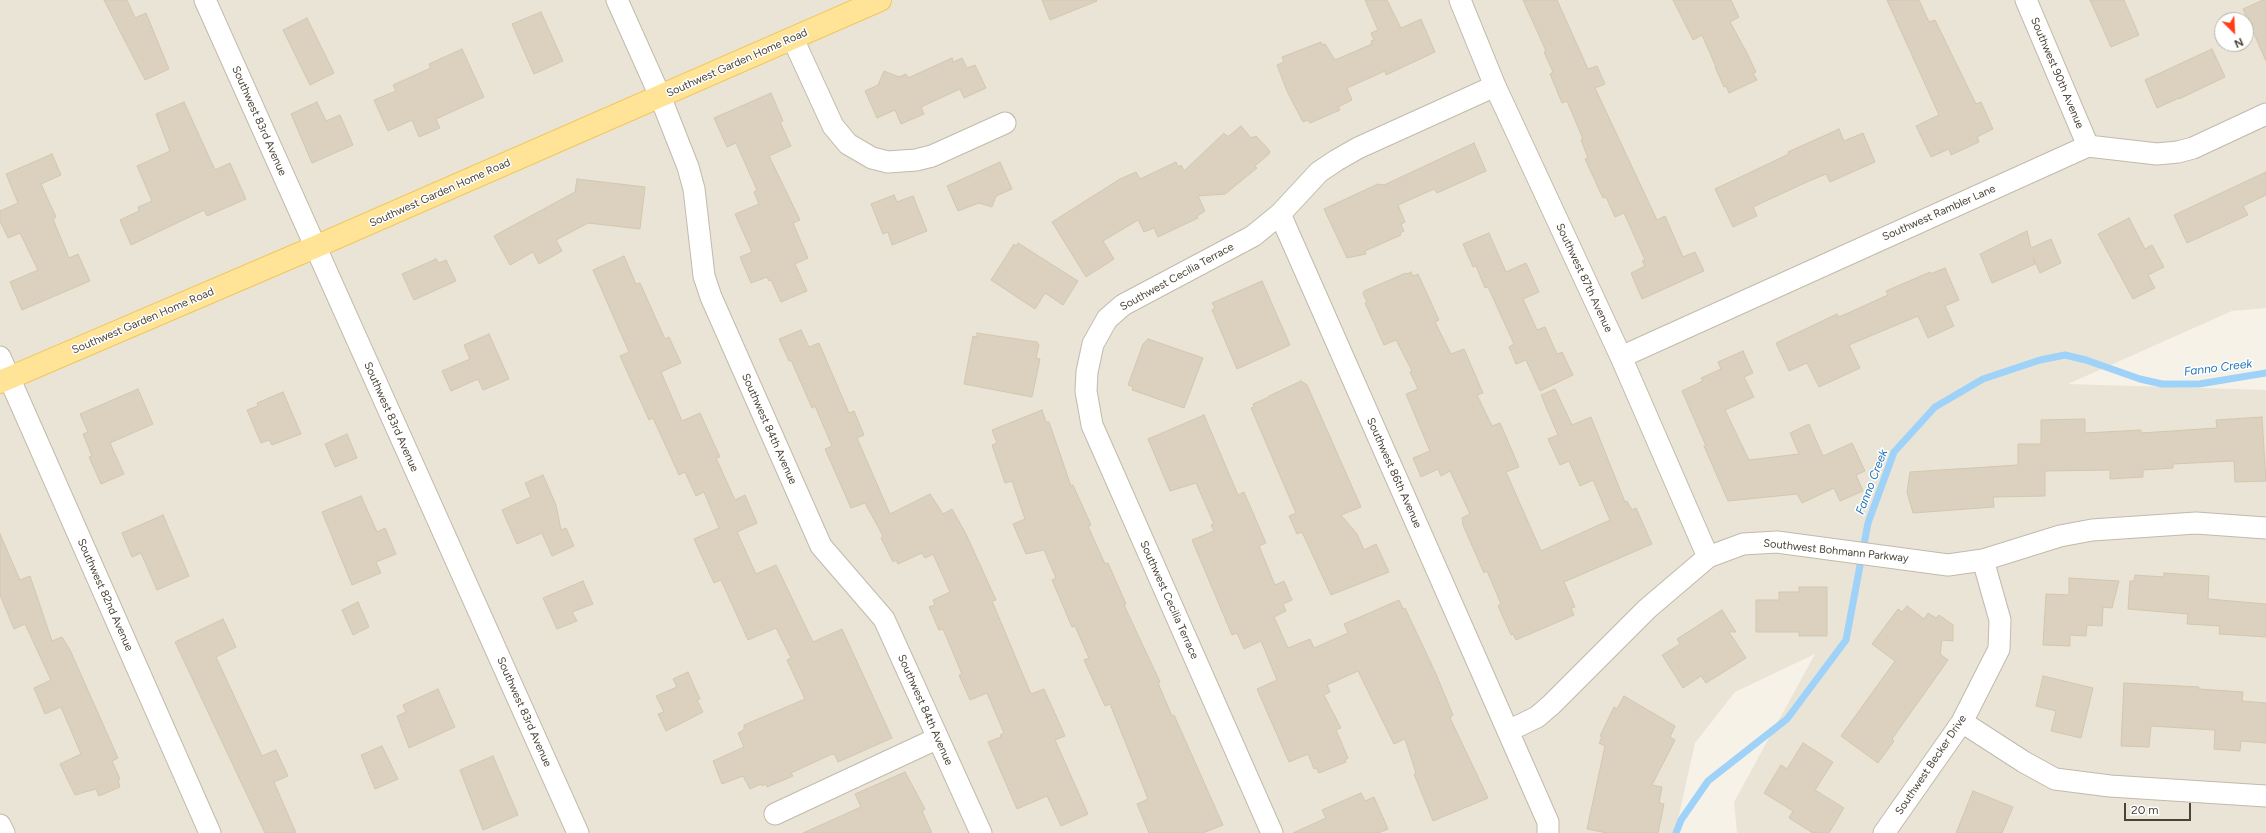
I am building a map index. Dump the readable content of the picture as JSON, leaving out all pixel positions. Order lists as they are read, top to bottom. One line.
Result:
{"streets":{"main road":["Southwest Garden Home Road"],"street":["Southwest 90th Avenue","Southwest 83rd Avenue","Southwest Rambler Lane","Southwest Cecilia Terrace","Southwest 87th Avenue","Southwest 84th Avenue","Southwest 86th Avenue","Southwest Bohmann Parkway","Southwest 82nd Avenue","Southwest Becker Drive"]},"crossings":[["Southwest Garden Home Road","Southwest 83rd Avenue"],["Southwest Garden Home Road","Southwest 84th Avenue"],["Southwest Garden Home Road","Southwest 82nd Avenue"],["Southwest 90th Avenue","Southwest Rambler Lane"],["Southwest Rambler Lane","Southwest 87th Avenue"],["Southwest Cecilia Terrace","Southwest 87th Avenue"],["Southwest Cecilia Terrace","Southwest 86th Avenue"],["Southwest 87th Avenue","Southwest Bohmann Parkway"],["Southwest 86th Avenue","Southwest Bohmann Parkway"],["Southwest Bohmann Parkway","Southwest Becker Drive"]],"water":["Fanno Creek"],"scale_bar":"20 m","north":"bottom right"}
